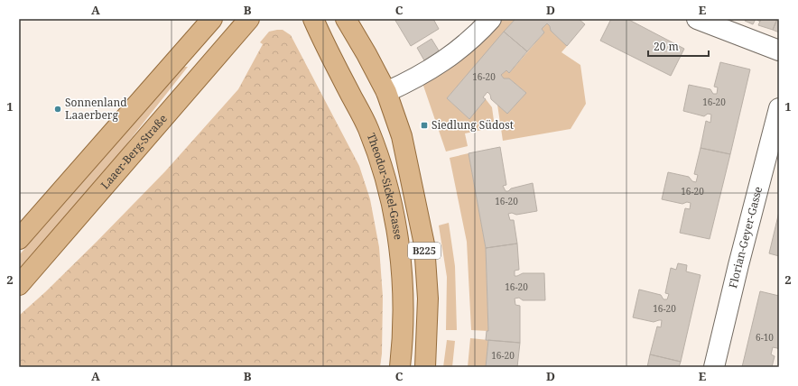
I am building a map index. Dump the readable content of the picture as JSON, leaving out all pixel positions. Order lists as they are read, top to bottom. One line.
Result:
{"streets":{"main road":["Laaer-Berg-Straße","Theodor-Sickel-Gasse","B225"],"street":["Florian-Geyer-Gasse"]},"places":{"other":["Sonnenland Laaerberg"],"transit":["Siedlung Südost"]},"house_numbers":["16-20","16-20","16-20","16-20","16-20","16-20","6-10","16-20"],"scale_bar":"20 m","grid":{"columns":["A","B","C","D","E"],"rows":["1","2"]}}
